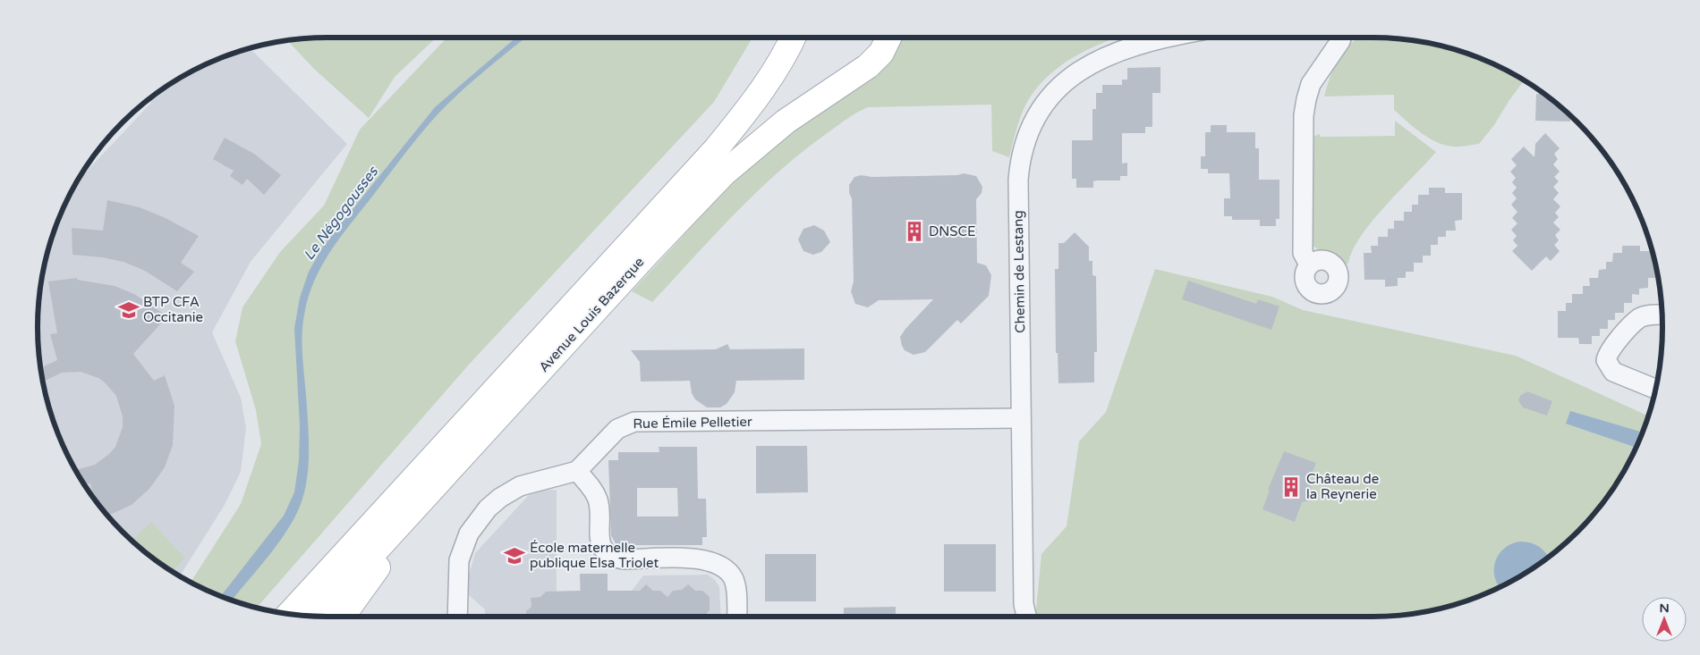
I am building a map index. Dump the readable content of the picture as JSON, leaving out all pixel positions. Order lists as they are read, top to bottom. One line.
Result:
{"streets":{"main road":["Avenue Louis Bazerque"],"street":["Chemin de Lestang","Rue Émile Pelletier"]},"crossings":[["Chemin de Lestang","Rue Émile Pelletier"]],"water":["Le Négogousses"],"places":{"building":["DNSCE","Château de la Reynerie"],"school or university":["BTP CFA Occitanie","École maternelle publique Elsa Triolet"]},"north":"top"}
